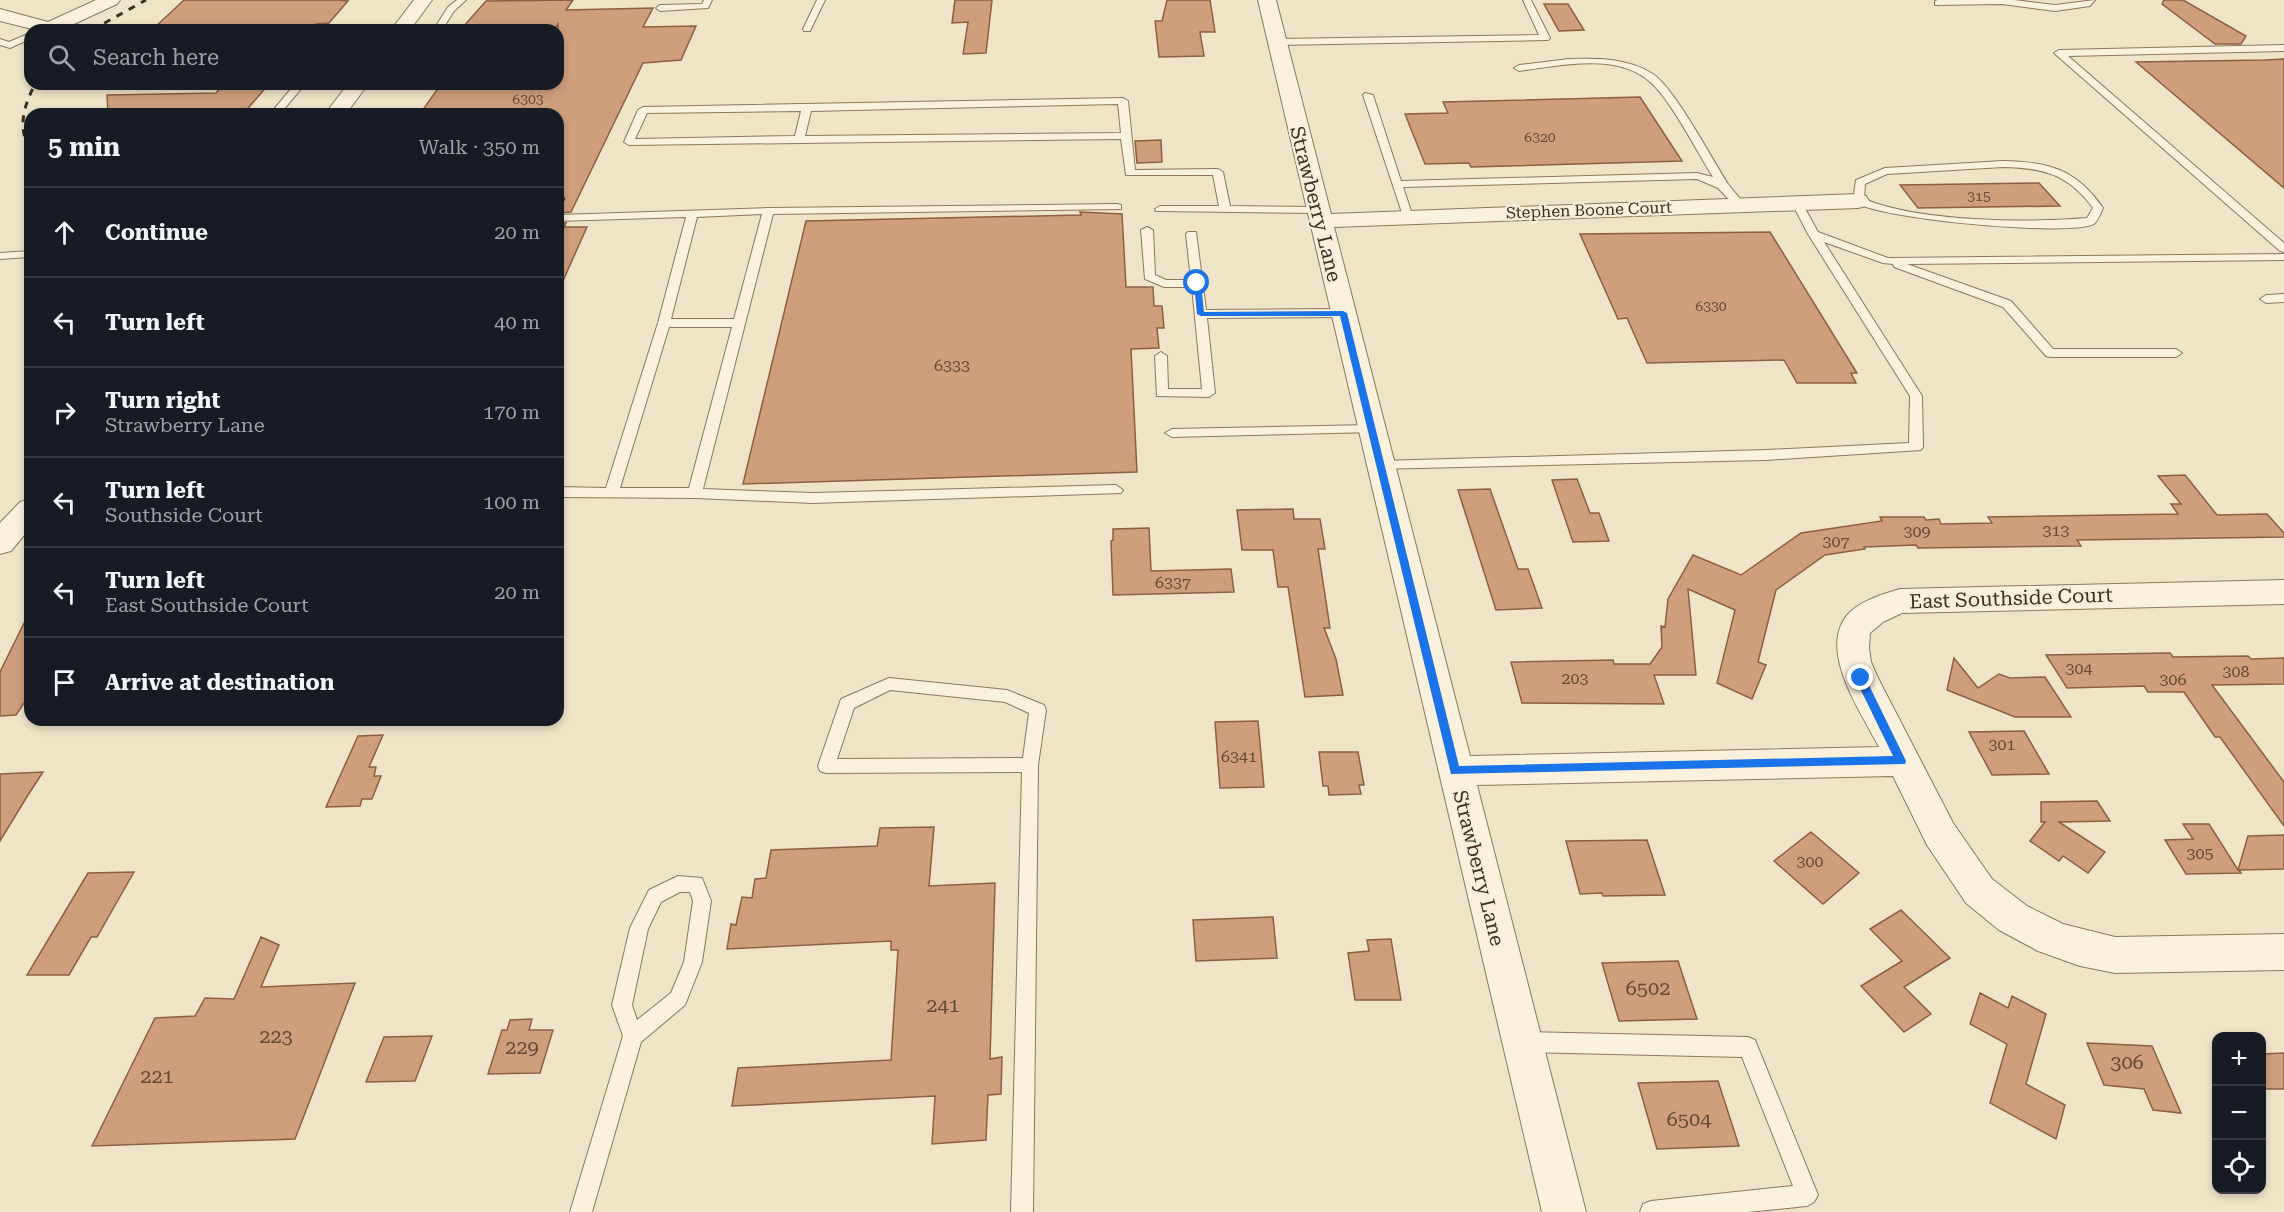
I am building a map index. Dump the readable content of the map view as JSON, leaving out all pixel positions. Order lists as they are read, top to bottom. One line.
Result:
{"streets":{"street":["Strawberry Lane","Stephen Boone Court","East Southside Court"]},"crossings":[["Strawberry Lane","Stephen Boone Court"]],"house_numbers":["6303","6320","315","6330","6333","313","309","307","6337","304","308","203","306","301","6341","305","300","6502","241","223","229","306","221","6504"],"page":{"search":"Search here","heading":["5 min","Walk · 350 m"],"list":[["Continue","20 m"],["Turn left","40 m"],["Turn right","Strawberry Lane","170 m"],["Turn left","Southside Court","100 m"],["Turn left","East Southside Court","20 m"],"Arrive at destination"],"map_buttons":["+","−"]}}
